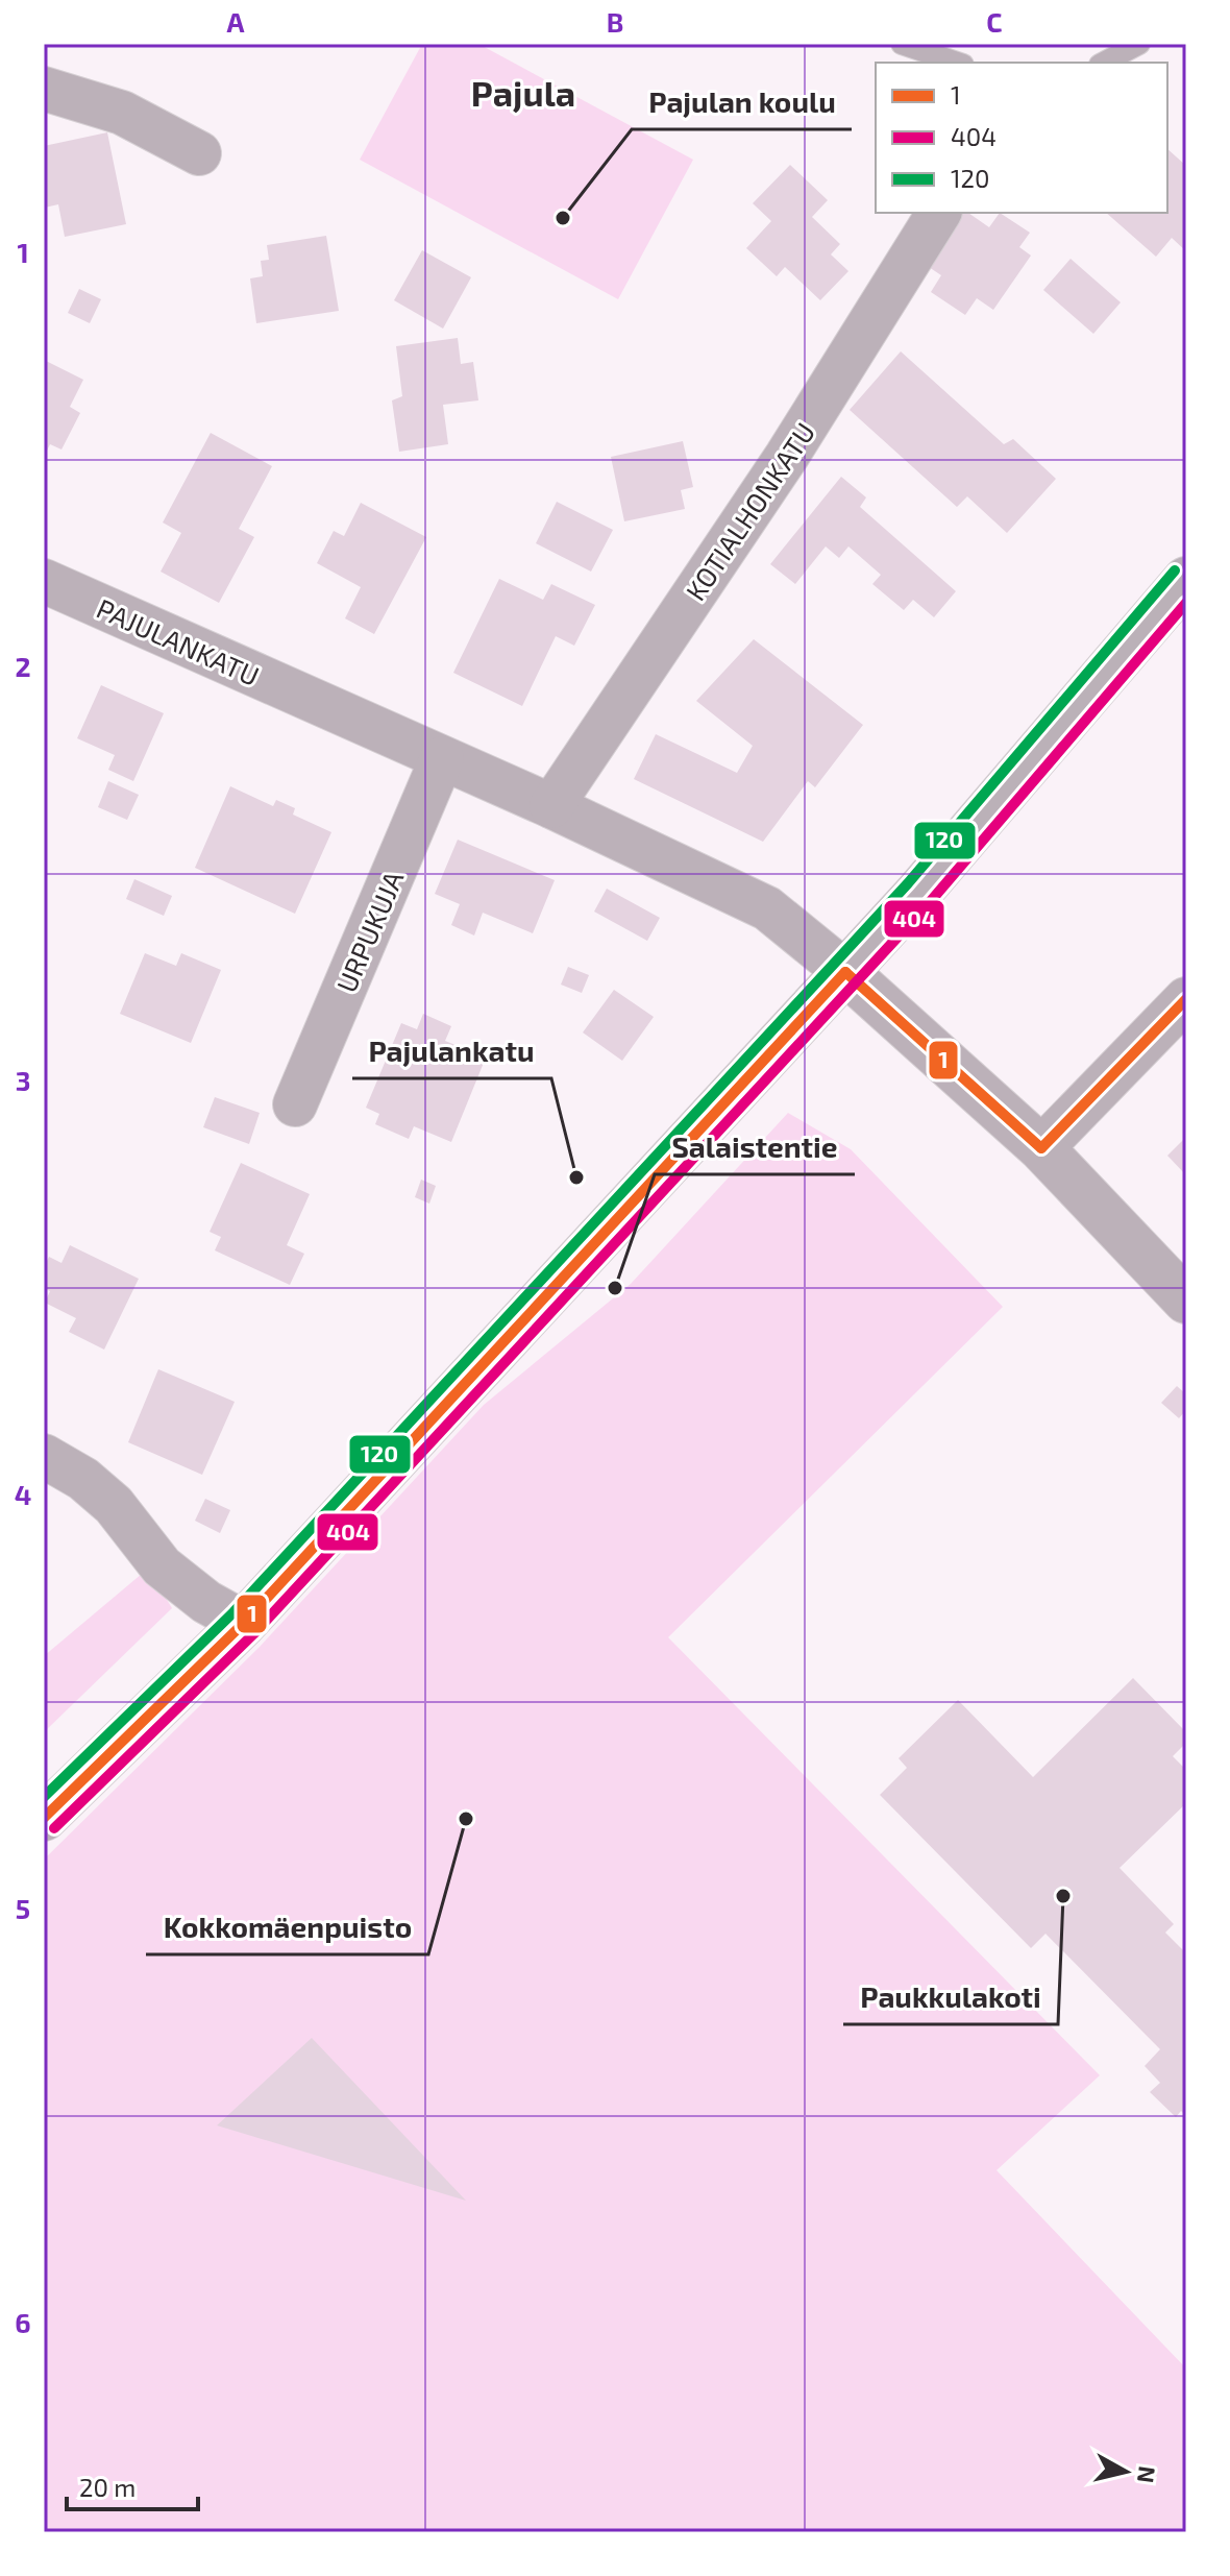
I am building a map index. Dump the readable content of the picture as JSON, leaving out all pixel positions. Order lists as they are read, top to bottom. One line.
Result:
{"streets":{"street":["KOTIALHONKATU","PAJULANKATU","URPUKUJA"]},"crossings":[["KOTIALHONKATU","PAJULANKATU"],["PAJULANKATU","URPUKUJA"]],"districts":["Pajula"],"places":["Pajulan koulu","Pajulankatu","Salaistentie","Kokkomäenpuisto","Paukkulakoti"],"lines":["transit line 120","transit line 404","transit line 1"],"legend":["1","404","120"],"scale_bar":"20 m","north":"right","grid":{"columns":["A","B","C"],"rows":["1","2","3","4","5","6"]}}
